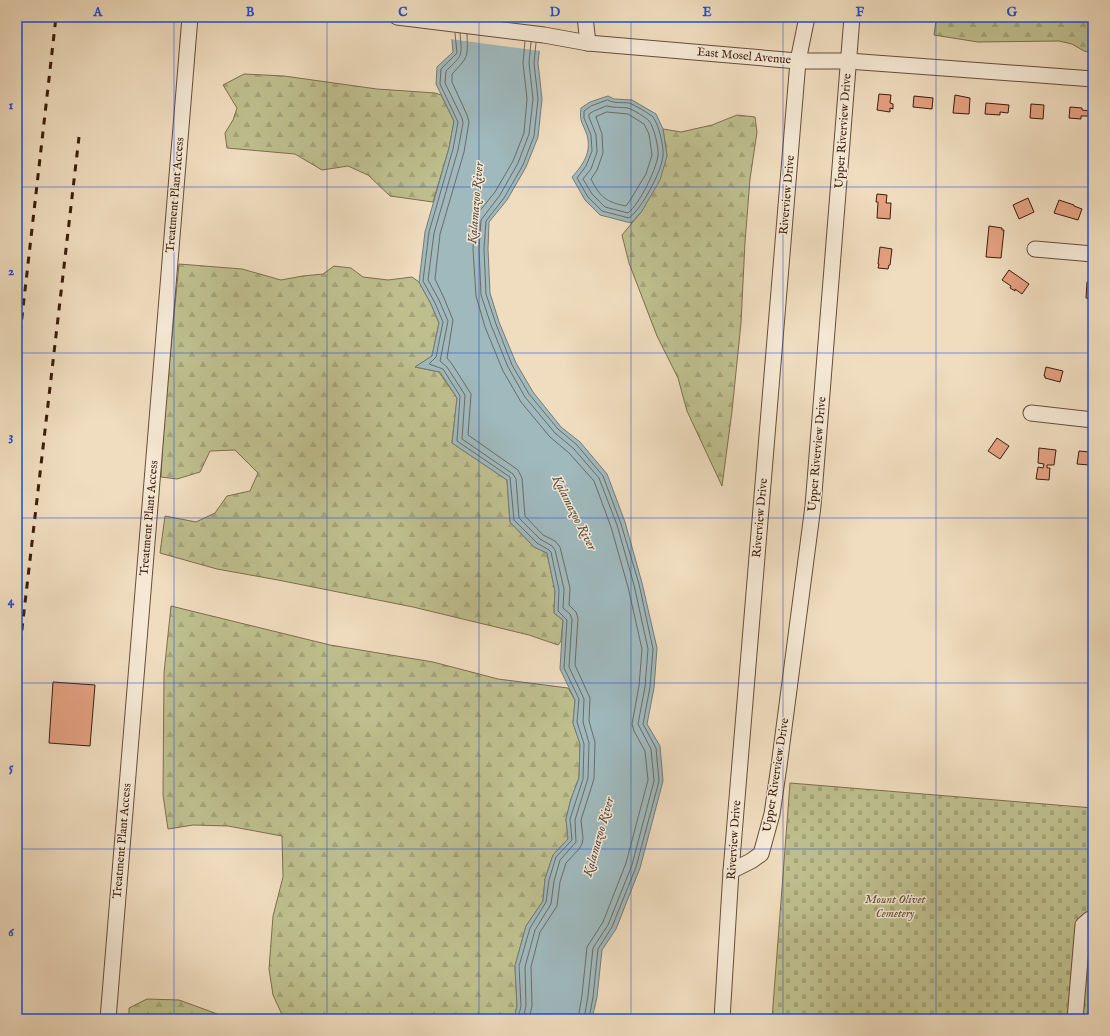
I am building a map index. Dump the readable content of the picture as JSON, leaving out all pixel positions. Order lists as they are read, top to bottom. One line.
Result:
{"streets":{"street":["East Mosel Avenue","Upper Riverview Drive","Treatment Plant Access","Riverview Drive"]},"crossings":[["East Mosel Avenue","Upper Riverview Drive"],["East Mosel Avenue","Riverview Drive"],["Upper Riverview Drive","Riverview Drive"]],"water":["Kalamazoo River"],"parks":["Mount Olivet Cemetery"],"grid":{"columns":["A","B","C","D","E","F","G"],"rows":["1","2","3","4","5","6"]}}
